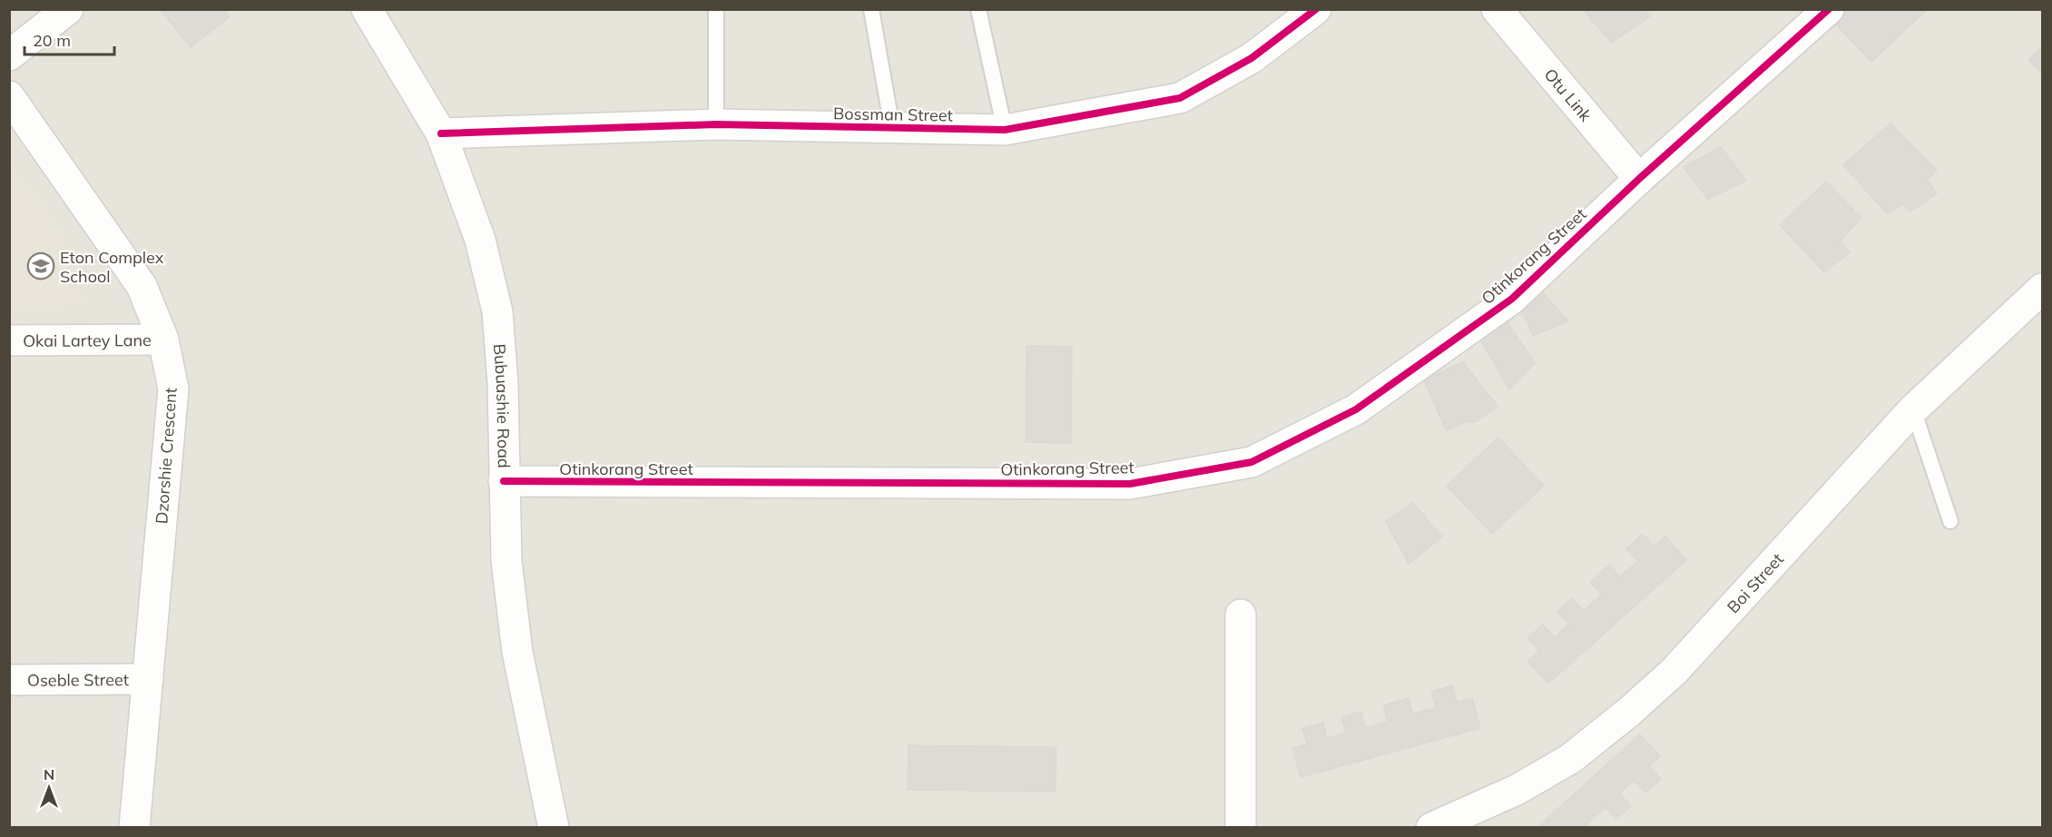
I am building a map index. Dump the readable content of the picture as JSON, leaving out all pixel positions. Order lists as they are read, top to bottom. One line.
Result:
{"streets":{"street":["Otu Link","Bossman Street","Otinkorang Street","Okai Lartey Lane","Bubuashie Road","Dzorshie Crescent","Boi Street","Oseble Street"]},"crossings":[["Otu Link","Otinkorang Street"],["Bossman Street","Bubuashie Road"],["Otinkorang Street","Bubuashie Road"],["Okai Lartey Lane","Dzorshie Crescent"],["Dzorshie Crescent","Oseble Street"]],"places":{"school or university":["Eton Complex School"]},"scale_bar":"20 m","north":"top"}
